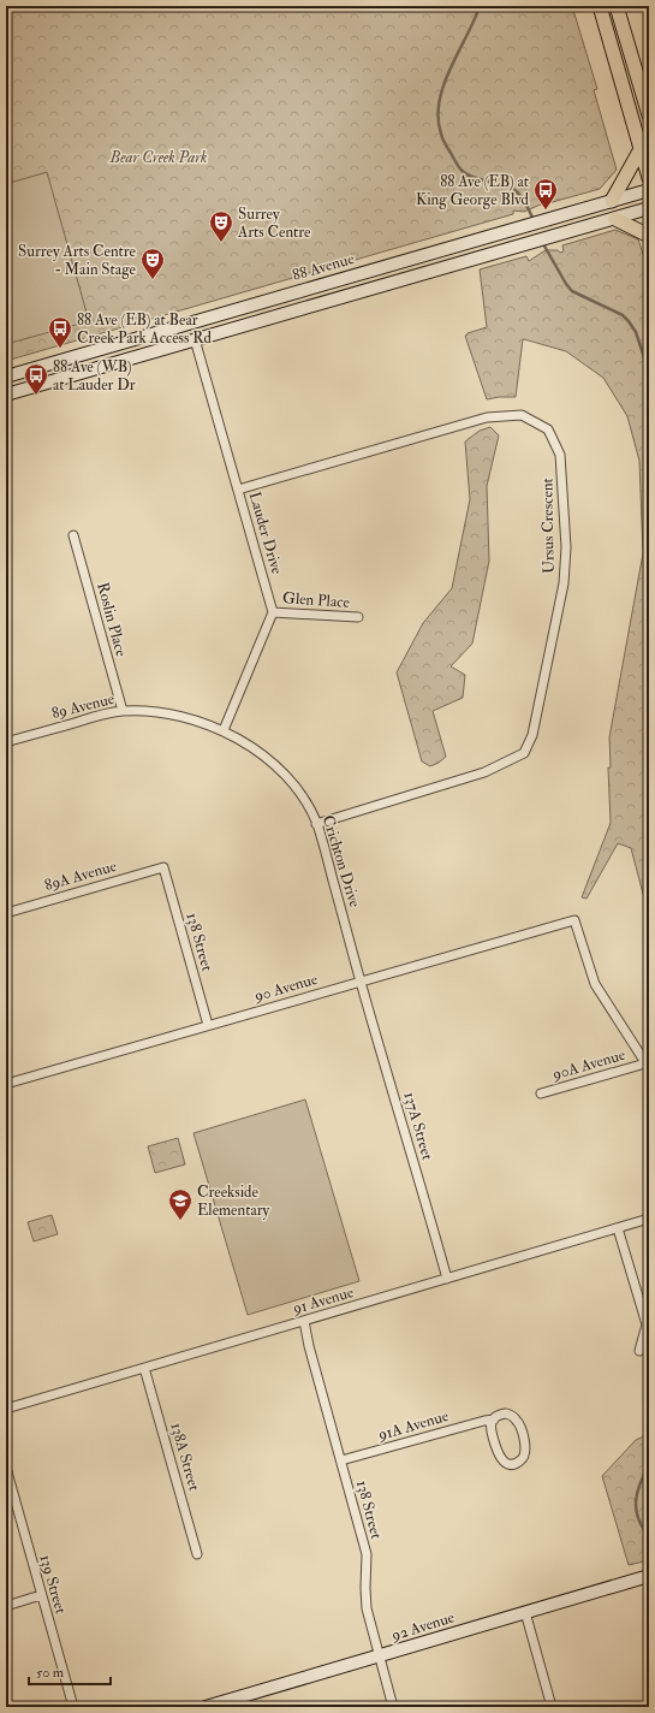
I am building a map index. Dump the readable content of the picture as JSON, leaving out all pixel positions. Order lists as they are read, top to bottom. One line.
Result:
{"streets":{"main road":["88 Avenue","92 Avenue"],"street":["Ursus Crescent","Lauder Drive","Glen Place","Roslin Place","89 Avenue","Crichton Drive","89A Avenue","138 Street","90 Avenue","90A Avenue","137A Street","91 Avenue","91A Avenue","138A Street","139 Street"]},"crossings":[["Ursus Crescent","Lauder Drive"],["Ursus Crescent","Crichton Drive"],["Lauder Drive","Glen Place"],["Roslin Place","89 Avenue"],["89 Avenue","Crichton Drive"],["Crichton Drive","90 Avenue"],["Crichton Drive","137A Street"],["89A Avenue","138 Street"],["138 Street","90 Avenue"],["138 Street","91 Avenue"],["138 Street","91A Avenue"],["138 Street","92 Avenue"],["90 Avenue","90A Avenue"],["90 Avenue","137A Street"],["137A Street","91 Avenue"],["91 Avenue","138A Street"]],"parks":["Bear Creek Park"],"places":{"bus stop":["88 Ave (EB) at King George Blvd","88 Ave (EB) at Bear Creek Park Access Rd","88 Ave (WB) at Lauder Dr"],"theatre":["Surrey Arts Centre","Surrey Arts Centre - Main Stage"],"school or university":["Creekside Elementary"]},"scale_bar":"50 m"}
